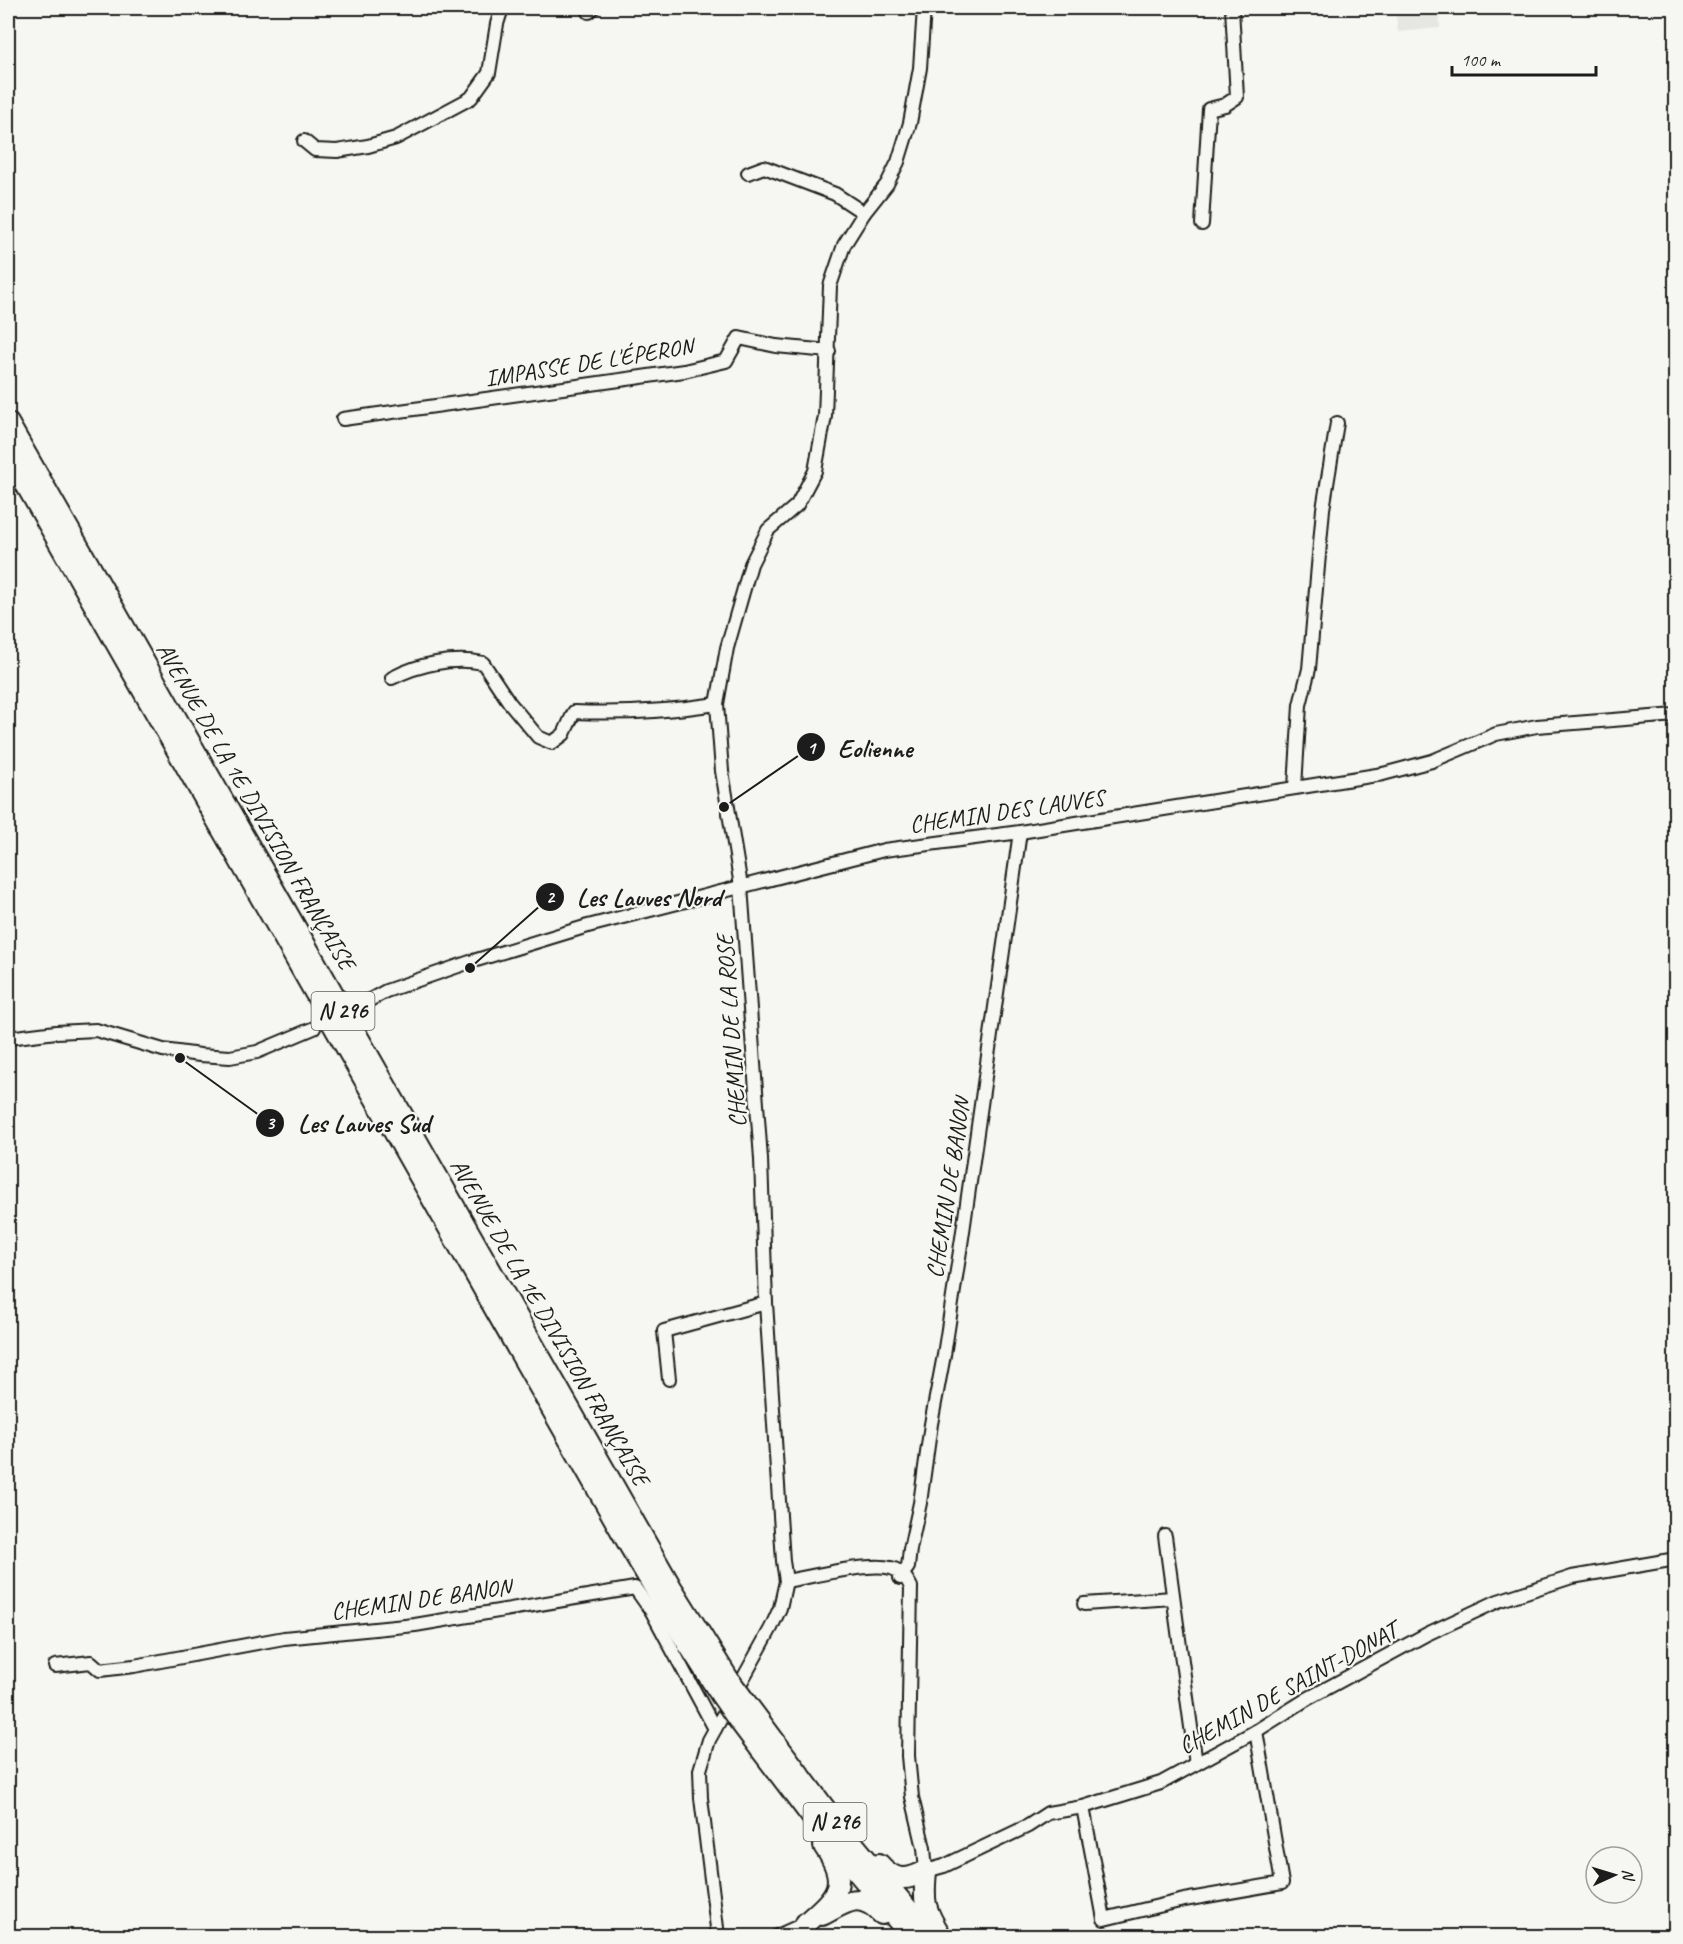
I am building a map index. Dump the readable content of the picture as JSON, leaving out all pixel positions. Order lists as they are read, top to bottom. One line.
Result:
{"streets":{"highway":["AVENUE DE LA 1E DIVISION FRANÇAISE","N 296"],"street":["IMPASSE DE L'ÉPERON","CHEMIN DES LAUVES","CHEMIN DE LA ROSE","CHEMIN DE BANON","CHEMIN DE SAINT-DONAT"]},"crossings":[["IMPASSE DE L'ÉPERON","CHEMIN DE LA ROSE"],["CHEMIN DES LAUVES","CHEMIN DE LA ROSE"],["CHEMIN DES LAUVES","CHEMIN DE BANON"],["CHEMIN DE LA ROSE","CHEMIN DE BANON"]],"places":["Eolienne","Les Lauves Nord","Les Lauves Sud"],"scale_bar":"100 m","north":"right"}
